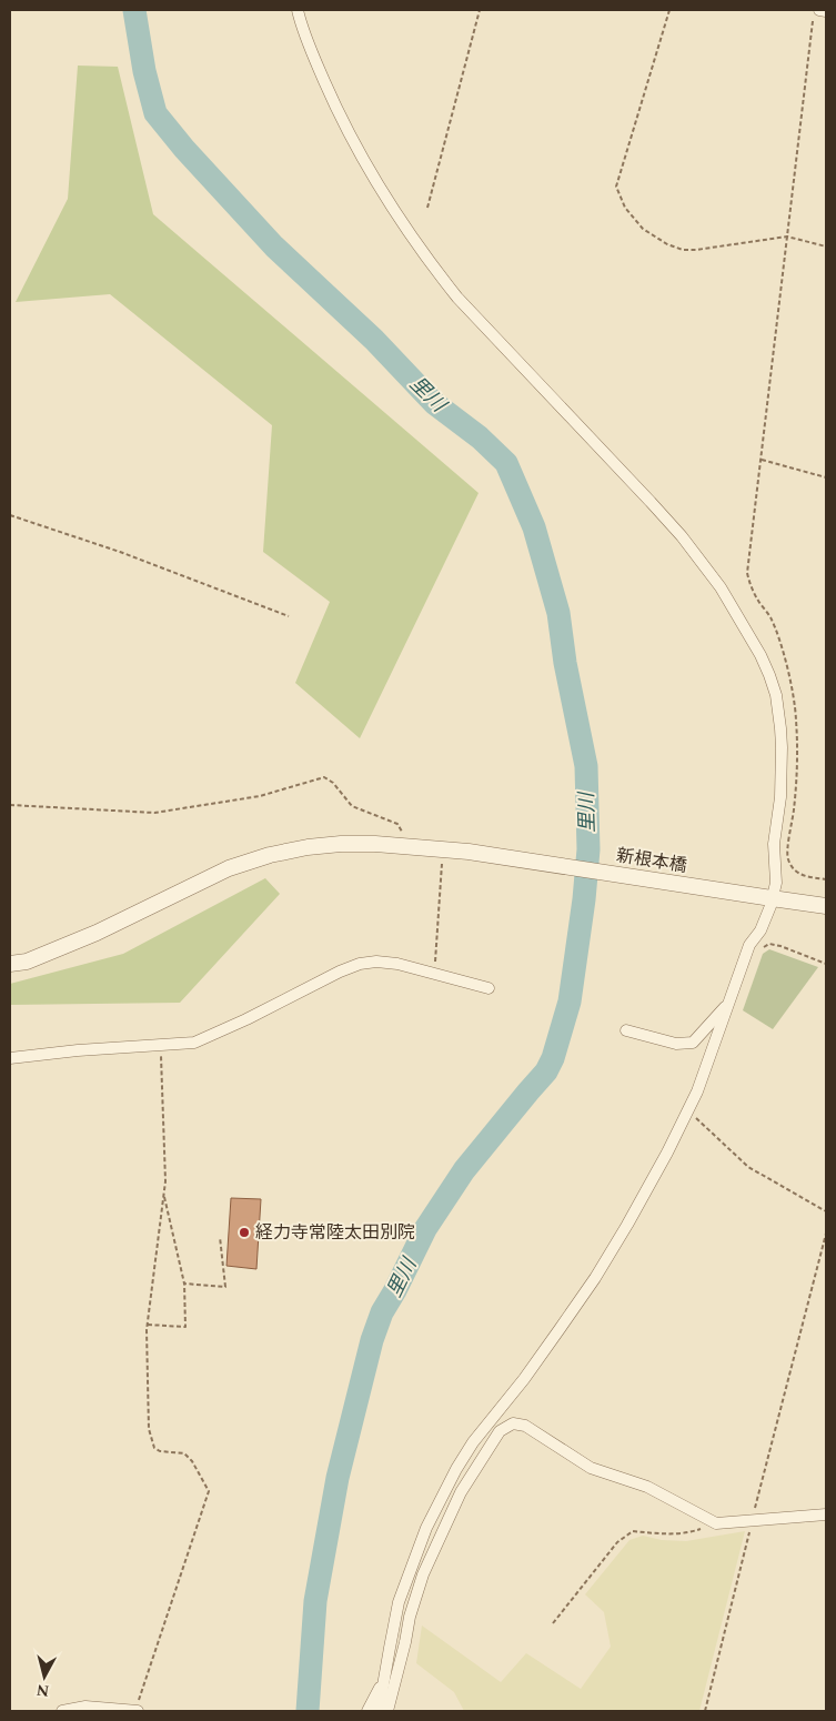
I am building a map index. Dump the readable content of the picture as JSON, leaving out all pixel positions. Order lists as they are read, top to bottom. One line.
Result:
{"streets":{"street":["新根本橋"]},"water":["里川"],"places":["経力寺常陸太田別院"],"north":"bottom"}
